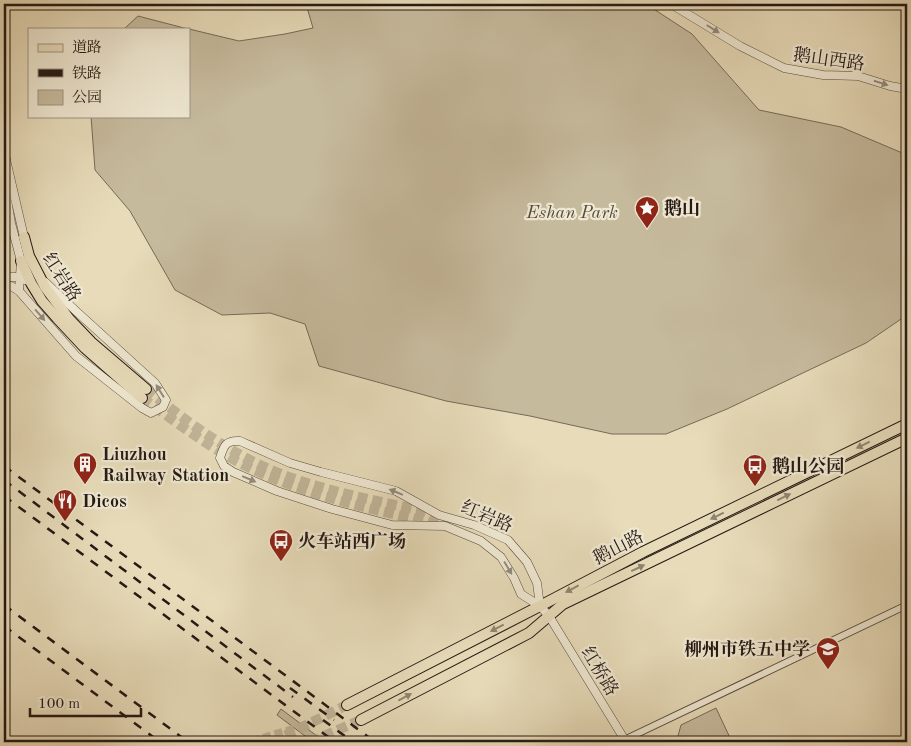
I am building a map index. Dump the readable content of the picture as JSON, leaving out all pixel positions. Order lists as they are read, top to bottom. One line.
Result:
{"streets":{"main road":["红岩路","鹅山路"],"street":["鹅山西路","红桥路"]},"crossings":[["红岩路","鹅山路"],["红岩路","红桥路"],["鹅山路","红桥路"]],"one_way":["鹅山西路"],"parks":["Eshan Park"],"places":{"place":["鹅山"],"building":["Liuzhou Railway Station"],"bus stop":["鹅山公园","火车站西广场"],"restaurant":["Dicos"],"school or university":["柳州市铁五中学"]},"legend":["道路","铁路","公园"],"scale_bar":"100 m"}
